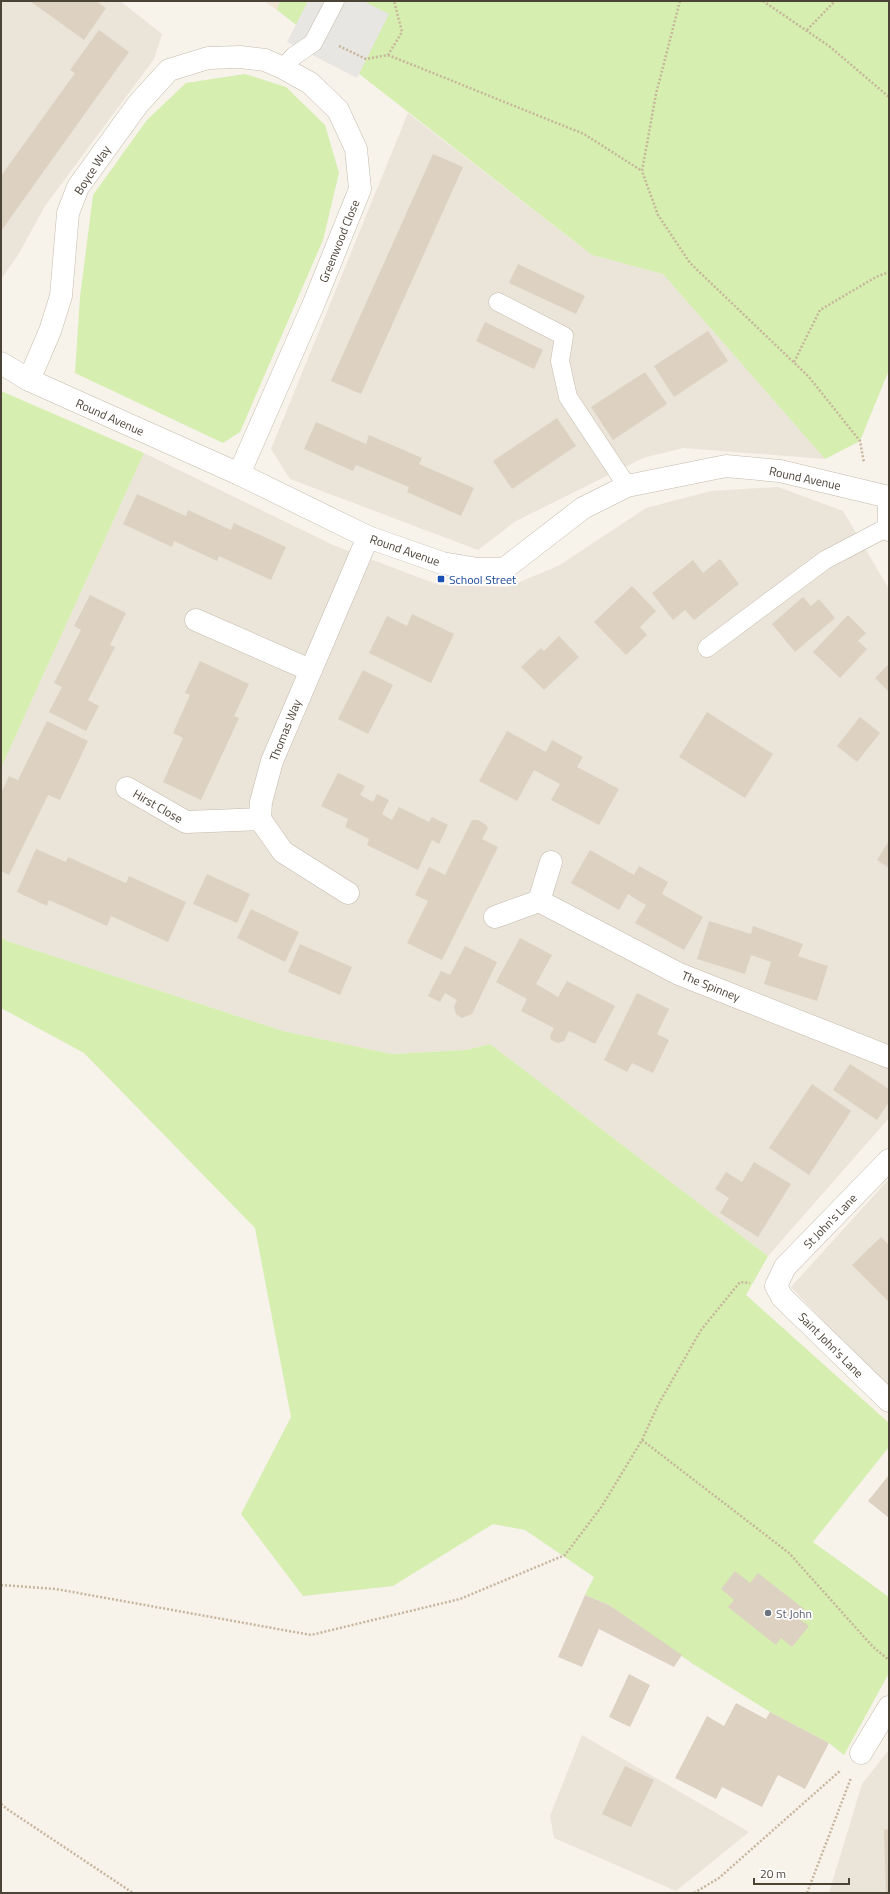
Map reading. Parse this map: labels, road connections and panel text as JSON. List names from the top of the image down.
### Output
{
  "streets": {
    "street": [
      "Boyce Way",
      "Greenwood Close",
      "Round Avenue",
      "Thomas Way",
      "Hirst Close",
      "The Spinney",
      "St John's Lane",
      "Saint John's Lane"
    ]
  },
  "crossings": [
    ["Boyce Way", "Greenwood Close"],
    ["Boyce Way", "Round Avenue"],
    ["Greenwood Close", "Round Avenue"],
    ["Round Avenue", "Thomas Way"],
    ["Thomas Way", "Hirst Close"],
    ["St John's Lane", "Saint John's Lane"]
  ],
  "places": {
    "transit": ["School Street"],
    "other": ["St John"]
  },
  "scale_bar": "20 m"
}
